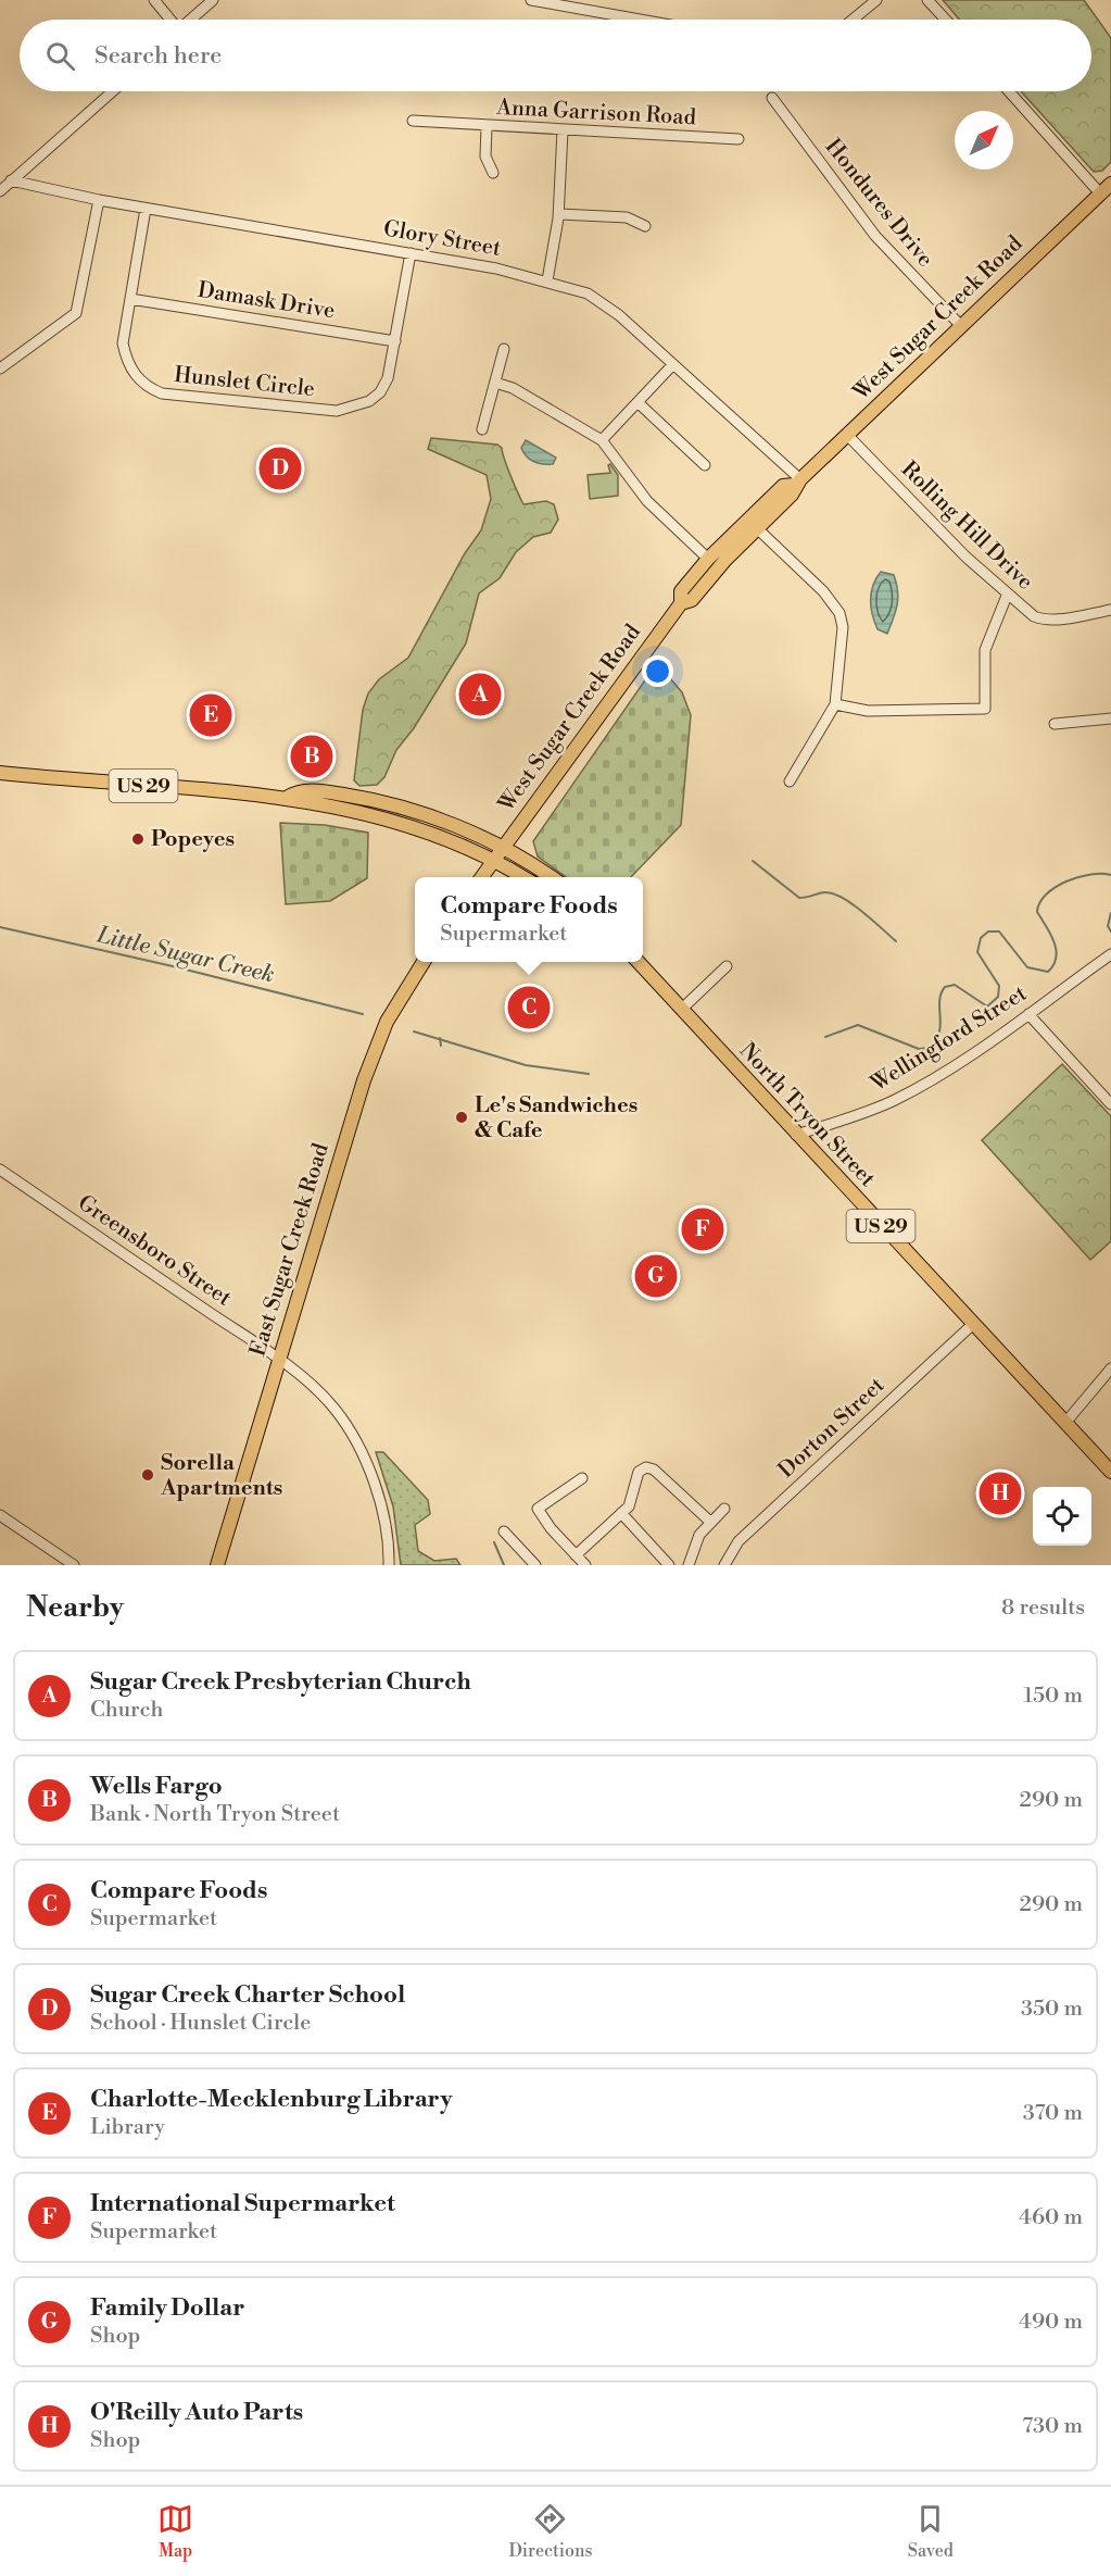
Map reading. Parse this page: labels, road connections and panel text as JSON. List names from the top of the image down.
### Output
{
  "streets": {
    "main road": [
      "West Sugar Creek Road",
      "US 29",
      "North Tryon Street",
      "East Sugar Creek Road"
    ],
    "street": [
      "Anna Garrison Road",
      "Hondures Drive",
      "Glory Street",
      "Damask Drive",
      "Hunslet Circle",
      "Rolling Hill Drive",
      "Wellingford Street",
      "Greensboro Street",
      "Dorton Street"
    ]
  },
  "crossings": [
    ["Hondures Drive", "West Sugar Creek Road"],
    ["Glory Street", "West Sugar Creek Road"],
    ["Glory Street", "Hunslet Circle"],
    ["Damask Drive", "Hunslet Circle"],
    ["West Sugar Creek Road", "Rolling Hill Drive"],
    ["West Sugar Creek Road", "US 29"],
    ["Wellingford Street", "North Tryon Street"],
    ["North Tryon Street", "Dorton Street"],
    ["East Sugar Creek Road", "Greensboro Street"]
  ],
  "water": ["Little Sugar Creek"],
  "places": ["Popeyes", "Le's Sandwiches & Cafe", "Sorella Apartments"],
  "north": "top right",
  "page": {
    "search": "Search here",
    "pins": [
      "D",
      "A",
      "E",
      "B",
      "C",
      "F",
      "G",
      "H"
    ],
    "popup": ["Compare Foods", "Supermarket"],
    "heading": ["Nearby", "8 results"],
    "list": [
      {
        "mark": "A",
        "name": "Sugar Creek Presbyterian Church",
        "note": "Church",
        "value": "150 m"
      },
      {
        "mark": "B",
        "name": "Wells Fargo",
        "note": "Bank · North Tryon Street",
        "value": "290 m"
      },
      {
        "mark": "C",
        "name": "Compare Foods",
        "note": "Supermarket",
        "value": "290 m"
      },
      {
        "mark": "D",
        "name": "Sugar Creek Charter School",
        "note": "School · Hunslet Circle",
        "value": "350 m"
      },
      {
        "mark": "E",
        "name": "Charlotte-Mecklenburg Library",
        "note": "Library",
        "value": "370 m"
      },
      {
        "mark": "F",
        "name": "International Supermarket",
        "note": "Supermarket",
        "value": "460 m"
      },
      {
        "mark": "G",
        "name": "Family Dollar",
        "note": "Shop",
        "value": "490 m"
      },
      {
        "mark": "H",
        "name": "O'Reilly Auto Parts",
        "note": "Shop",
        "value": "730 m"
      }
    ],
    "nav": ["Map", "Directions", "Saved"]
  }
}
